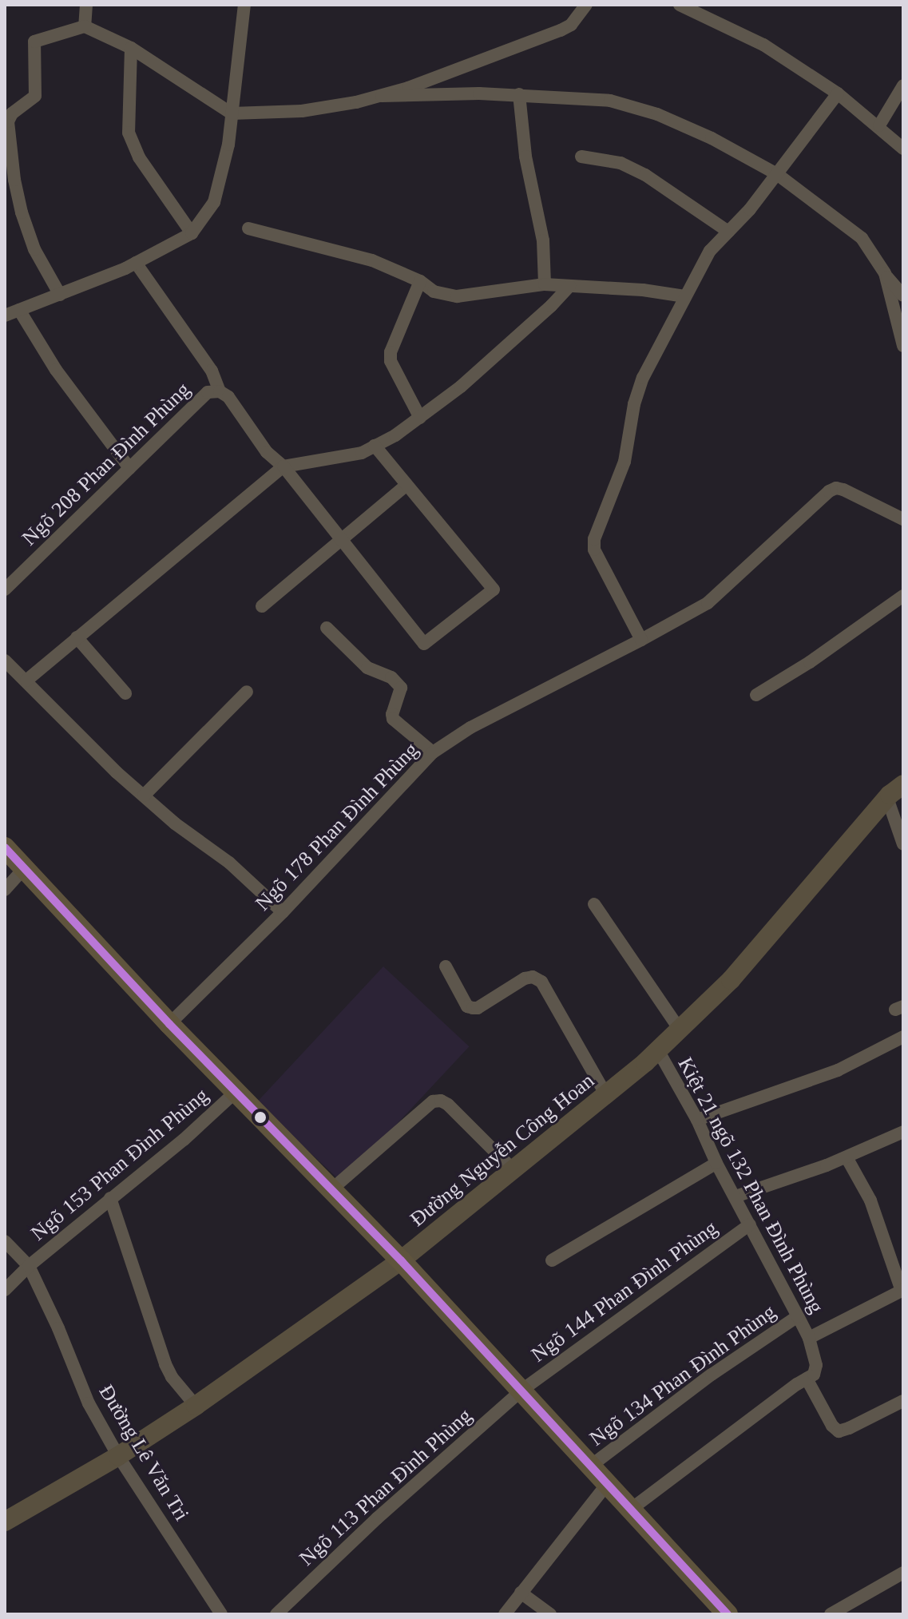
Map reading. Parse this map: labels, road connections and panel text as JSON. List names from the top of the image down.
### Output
{
  "streets": {
    "main road": ["Đường Nguyễn Công Hoan"],
    "street": [
      "Ngõ 208 Phan Đình Phùng",
      "Ngõ 178 Phan Đình Phùng",
      "Ngõ 153 Phan Đình Phùng",
      "Kiệt 21 ngõ 132 Phan Đình Phùng",
      "Ngõ 144 Phan Đình Phùng",
      "Ngõ 134 Phan Đình Phùng",
      "Đường Lê Văn Tri",
      "Ngõ 113 Phan Đình Phùng"
    ]
  },
  "crossings": [
    ["Đường Nguyễn Công Hoan", "Kiệt 21 ngõ 132 Phan Đình Phùng"],
    ["Đường Nguyễn Công Hoan", "Đường Lê Văn Tri"],
    ["Ngõ 153 Phan Đình Phùng", "Đường Lê Văn Tri"],
    ["Kiệt 21 ngõ 132 Phan Đình Phùng", "Ngõ 144 Phan Đình Phùng"],
    ["Kiệt 21 ngõ 132 Phan Đình Phùng", "Ngõ 134 Phan Đình Phùng"],
    ["Ngõ 144 Phan Đình Phùng", "Ngõ 113 Phan Đình Phùng"]
  ]
}
